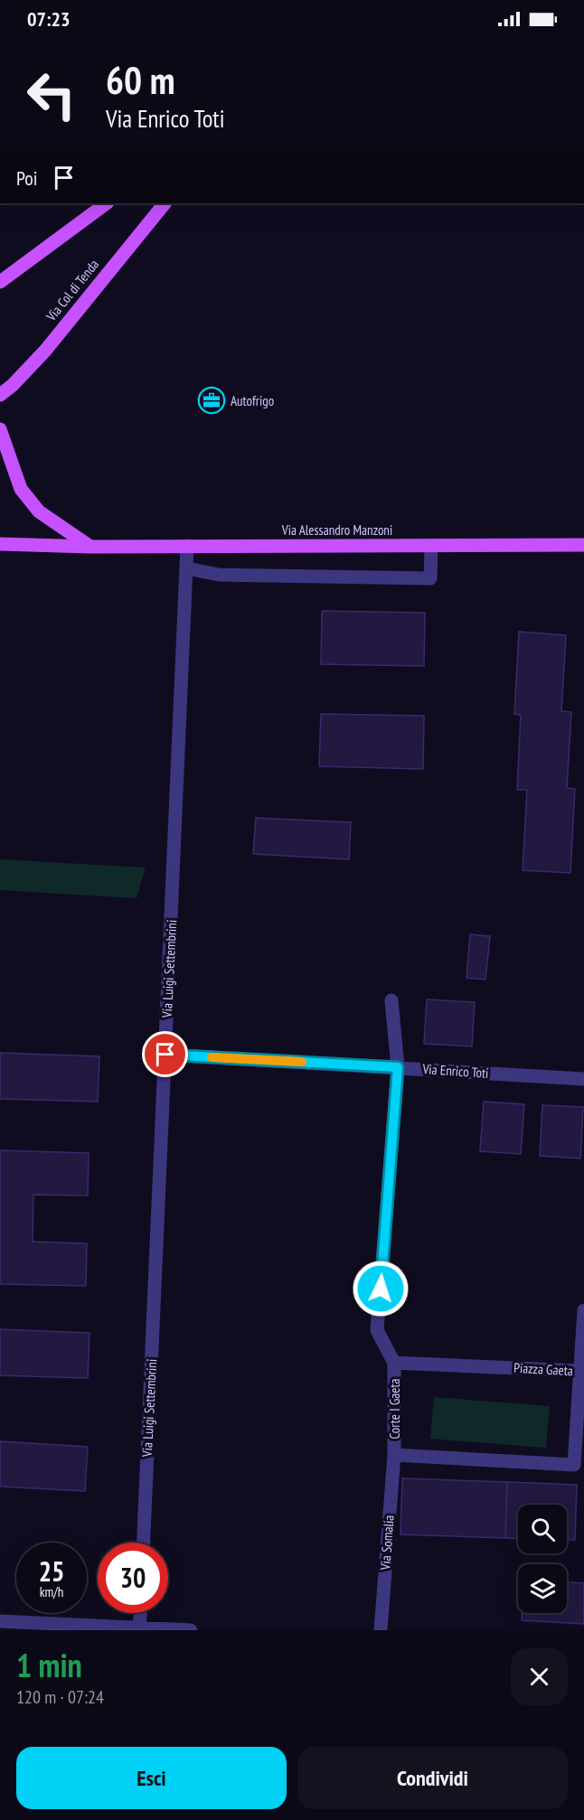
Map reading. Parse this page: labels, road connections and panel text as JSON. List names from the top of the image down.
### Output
{
  "streets": {
    "main road": ["Via Col di Tenda", "Via Alessandro Manzoni"],
    "street": [
      "Via Luigi Settembrini",
      "Via Enrico Toti",
      "Piazza Gaeta",
      "Corte I Gaeta",
      "Via Somalia"
    ]
  },
  "crossings": [
    ["Via Alessandro Manzoni", "Via Luigi Settembrini"],
    ["Via Luigi Settembrini", "Via Enrico Toti"],
    ["Piazza Gaeta", "Corte I Gaeta"],
    ["Piazza Gaeta", "Via Somalia"],
    ["Corte I Gaeta", "Via Somalia"]
  ],
  "places": {
    "office": ["Autofrigo"]
  },
  "page": {
    "status": "07:23",
    "turn": ["60 m", "Via Enrico Toti"],
    "then": "Poi",
    "speed": "25 km/h",
    "limit": "30",
    "heading": ["1 min", "120 m · 07:24"],
    "buttons": ["Esci", "Condividi"]
  }
}
